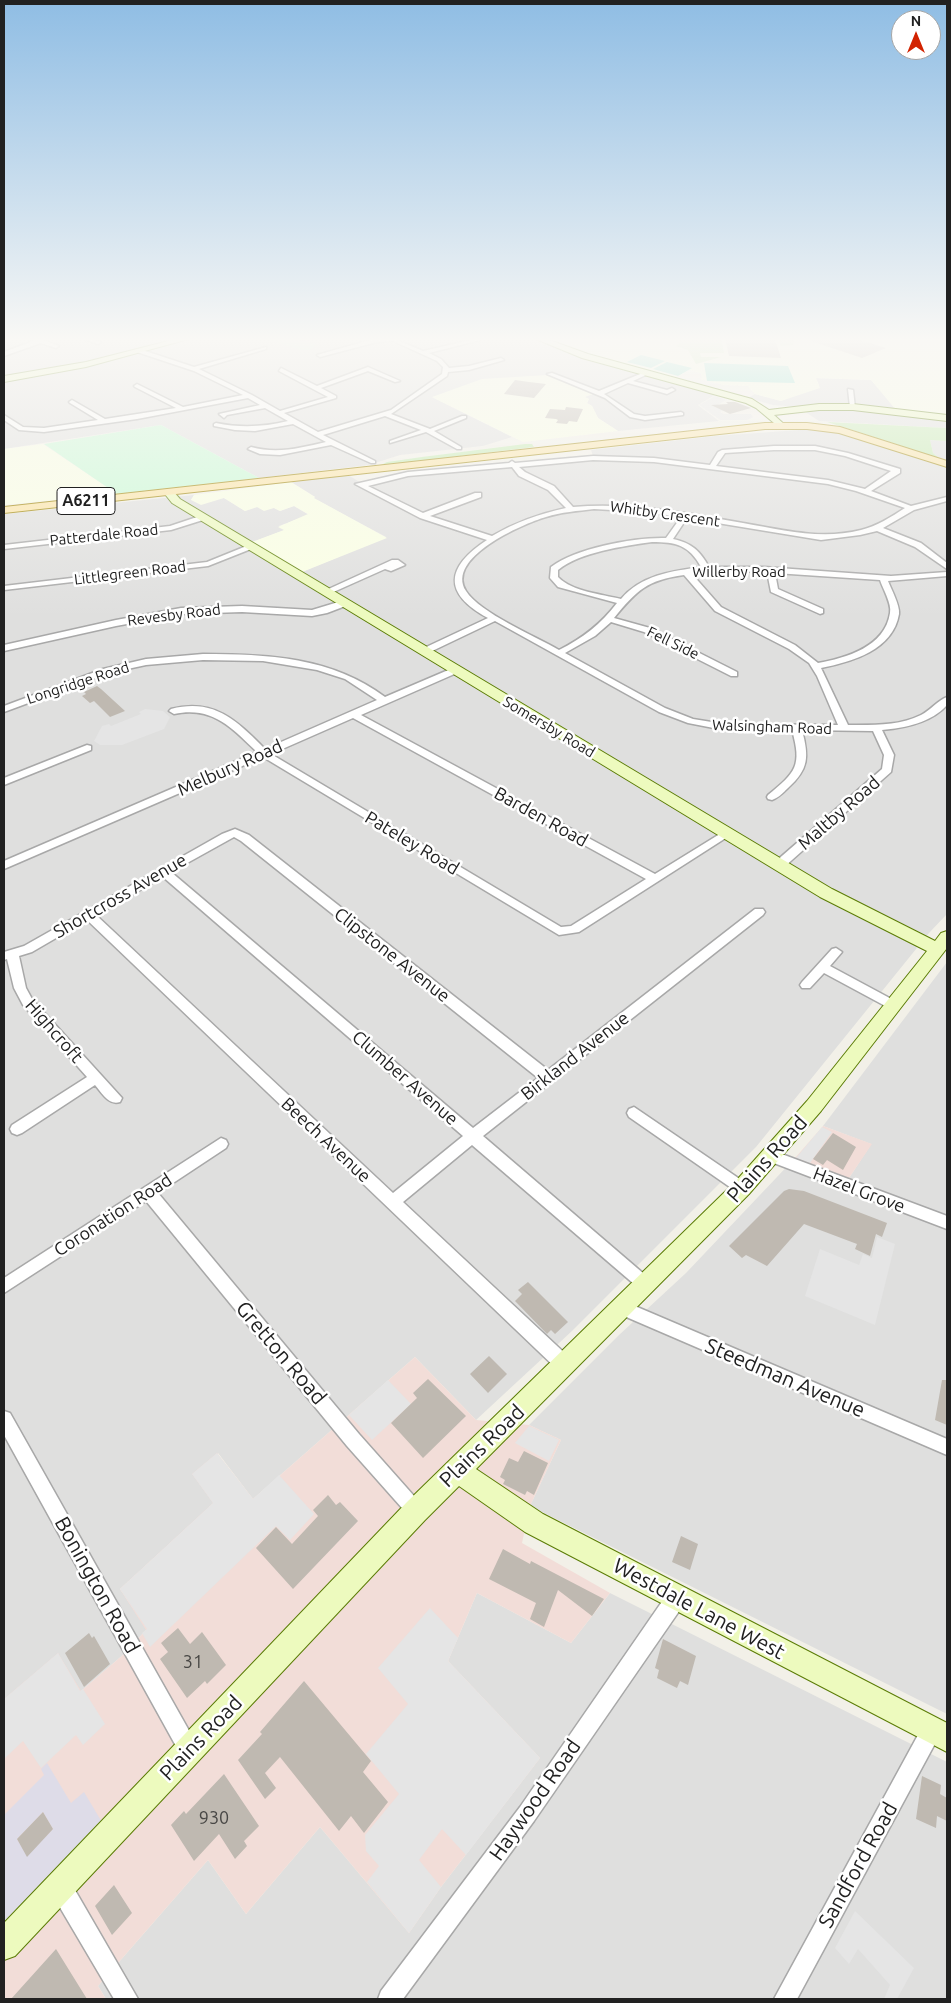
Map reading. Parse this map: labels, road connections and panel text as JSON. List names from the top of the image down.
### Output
{
  "streets": {
    "main road": ["A6211"],
    "street": [
      "Whitby Crescent",
      "Patterdale Road",
      "Willerby Road",
      "Littlegreen Road",
      "Revesby Road",
      "Fell Side",
      "Longridge Road",
      "Somersby Road",
      "Walsingham Road",
      "Melbury Road",
      "Maltby Road",
      "Barden Road",
      "Pateley Road",
      "Shortcross Avenue",
      "Clipstone Avenue",
      "Highcroft",
      "Birkland Avenue",
      "Clumber Avenue",
      "Beech Avenue",
      "Plains Road",
      "Hazel Grove",
      "Coronation Road",
      "Gretton Road",
      "Steedman Avenue",
      "Bonington Road",
      "Westdale Lane West",
      "Haywood Road",
      "Sandford Road"
    ]
  },
  "crossings": [
    ["A6211", "Somersby Road"],
    ["Whitby Crescent", "Walsingham Road"],
    ["Patterdale Road", "Somersby Road"],
    ["Willerby Road", "Fell Side"],
    ["Willerby Road", "Walsingham Road"],
    ["Littlegreen Road", "Somersby Road"],
    ["Revesby Road", "Somersby Road"],
    ["Longridge Road", "Melbury Road"],
    ["Somersby Road", "Melbury Road"],
    ["Somersby Road", "Maltby Road"],
    ["Somersby Road", "Plains Road"],
    ["Walsingham Road", "Maltby Road"],
    ["Melbury Road", "Barden Road"],
    ["Melbury Road", "Pateley Road"],
    ["Barden Road", "Pateley Road"],
    ["Shortcross Avenue", "Clipstone Avenue"],
    ["Shortcross Avenue", "Highcroft"],
    ["Shortcross Avenue", "Clumber Avenue"],
    ["Shortcross Avenue", "Beech Avenue"],
    ["Clipstone Avenue", "Birkland Avenue"],
    ["Birkland Avenue", "Clumber Avenue"],
    ["Birkland Avenue", "Beech Avenue"],
    ["Clumber Avenue", "Plains Road"],
    ["Beech Avenue", "Plains Road"],
    ["Plains Road", "Hazel Grove"],
    ["Plains Road", "Gretton Road"],
    ["Plains Road", "Steedman Avenue"],
    ["Plains Road", "Bonington Road"],
    ["Plains Road", "Westdale Lane West"],
    ["Coronation Road", "Gretton Road"],
    ["Westdale Lane West", "Haywood Road"],
    ["Westdale Lane West", "Sandford Road"]
  ],
  "house_numbers": ["31", "930"],
  "north": "top"
}
